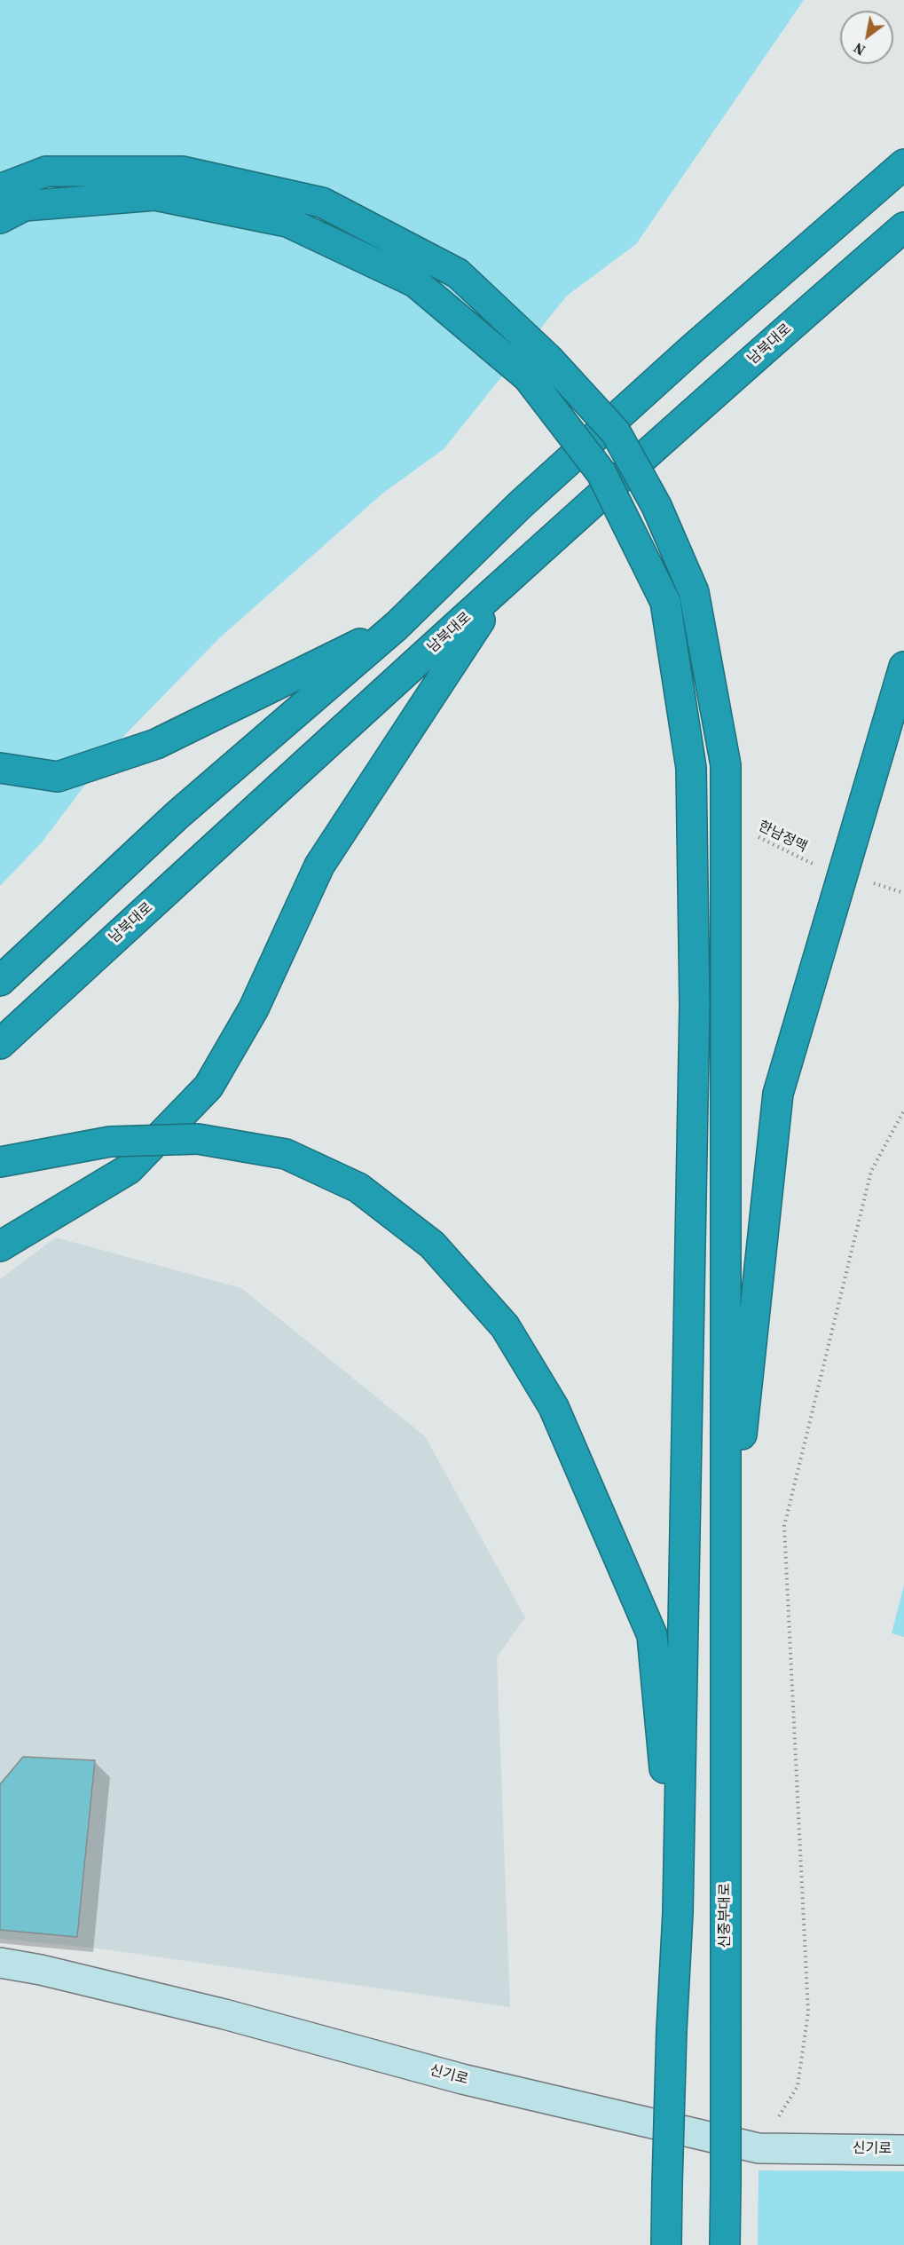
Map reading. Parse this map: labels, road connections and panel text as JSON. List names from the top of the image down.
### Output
{
  "streets": {
    "highway": ["남북대로", "신중부대로"],
    "street": ["신기로"],
    "path": ["한남정맥"]
  },
  "north": "bottom left"
}
